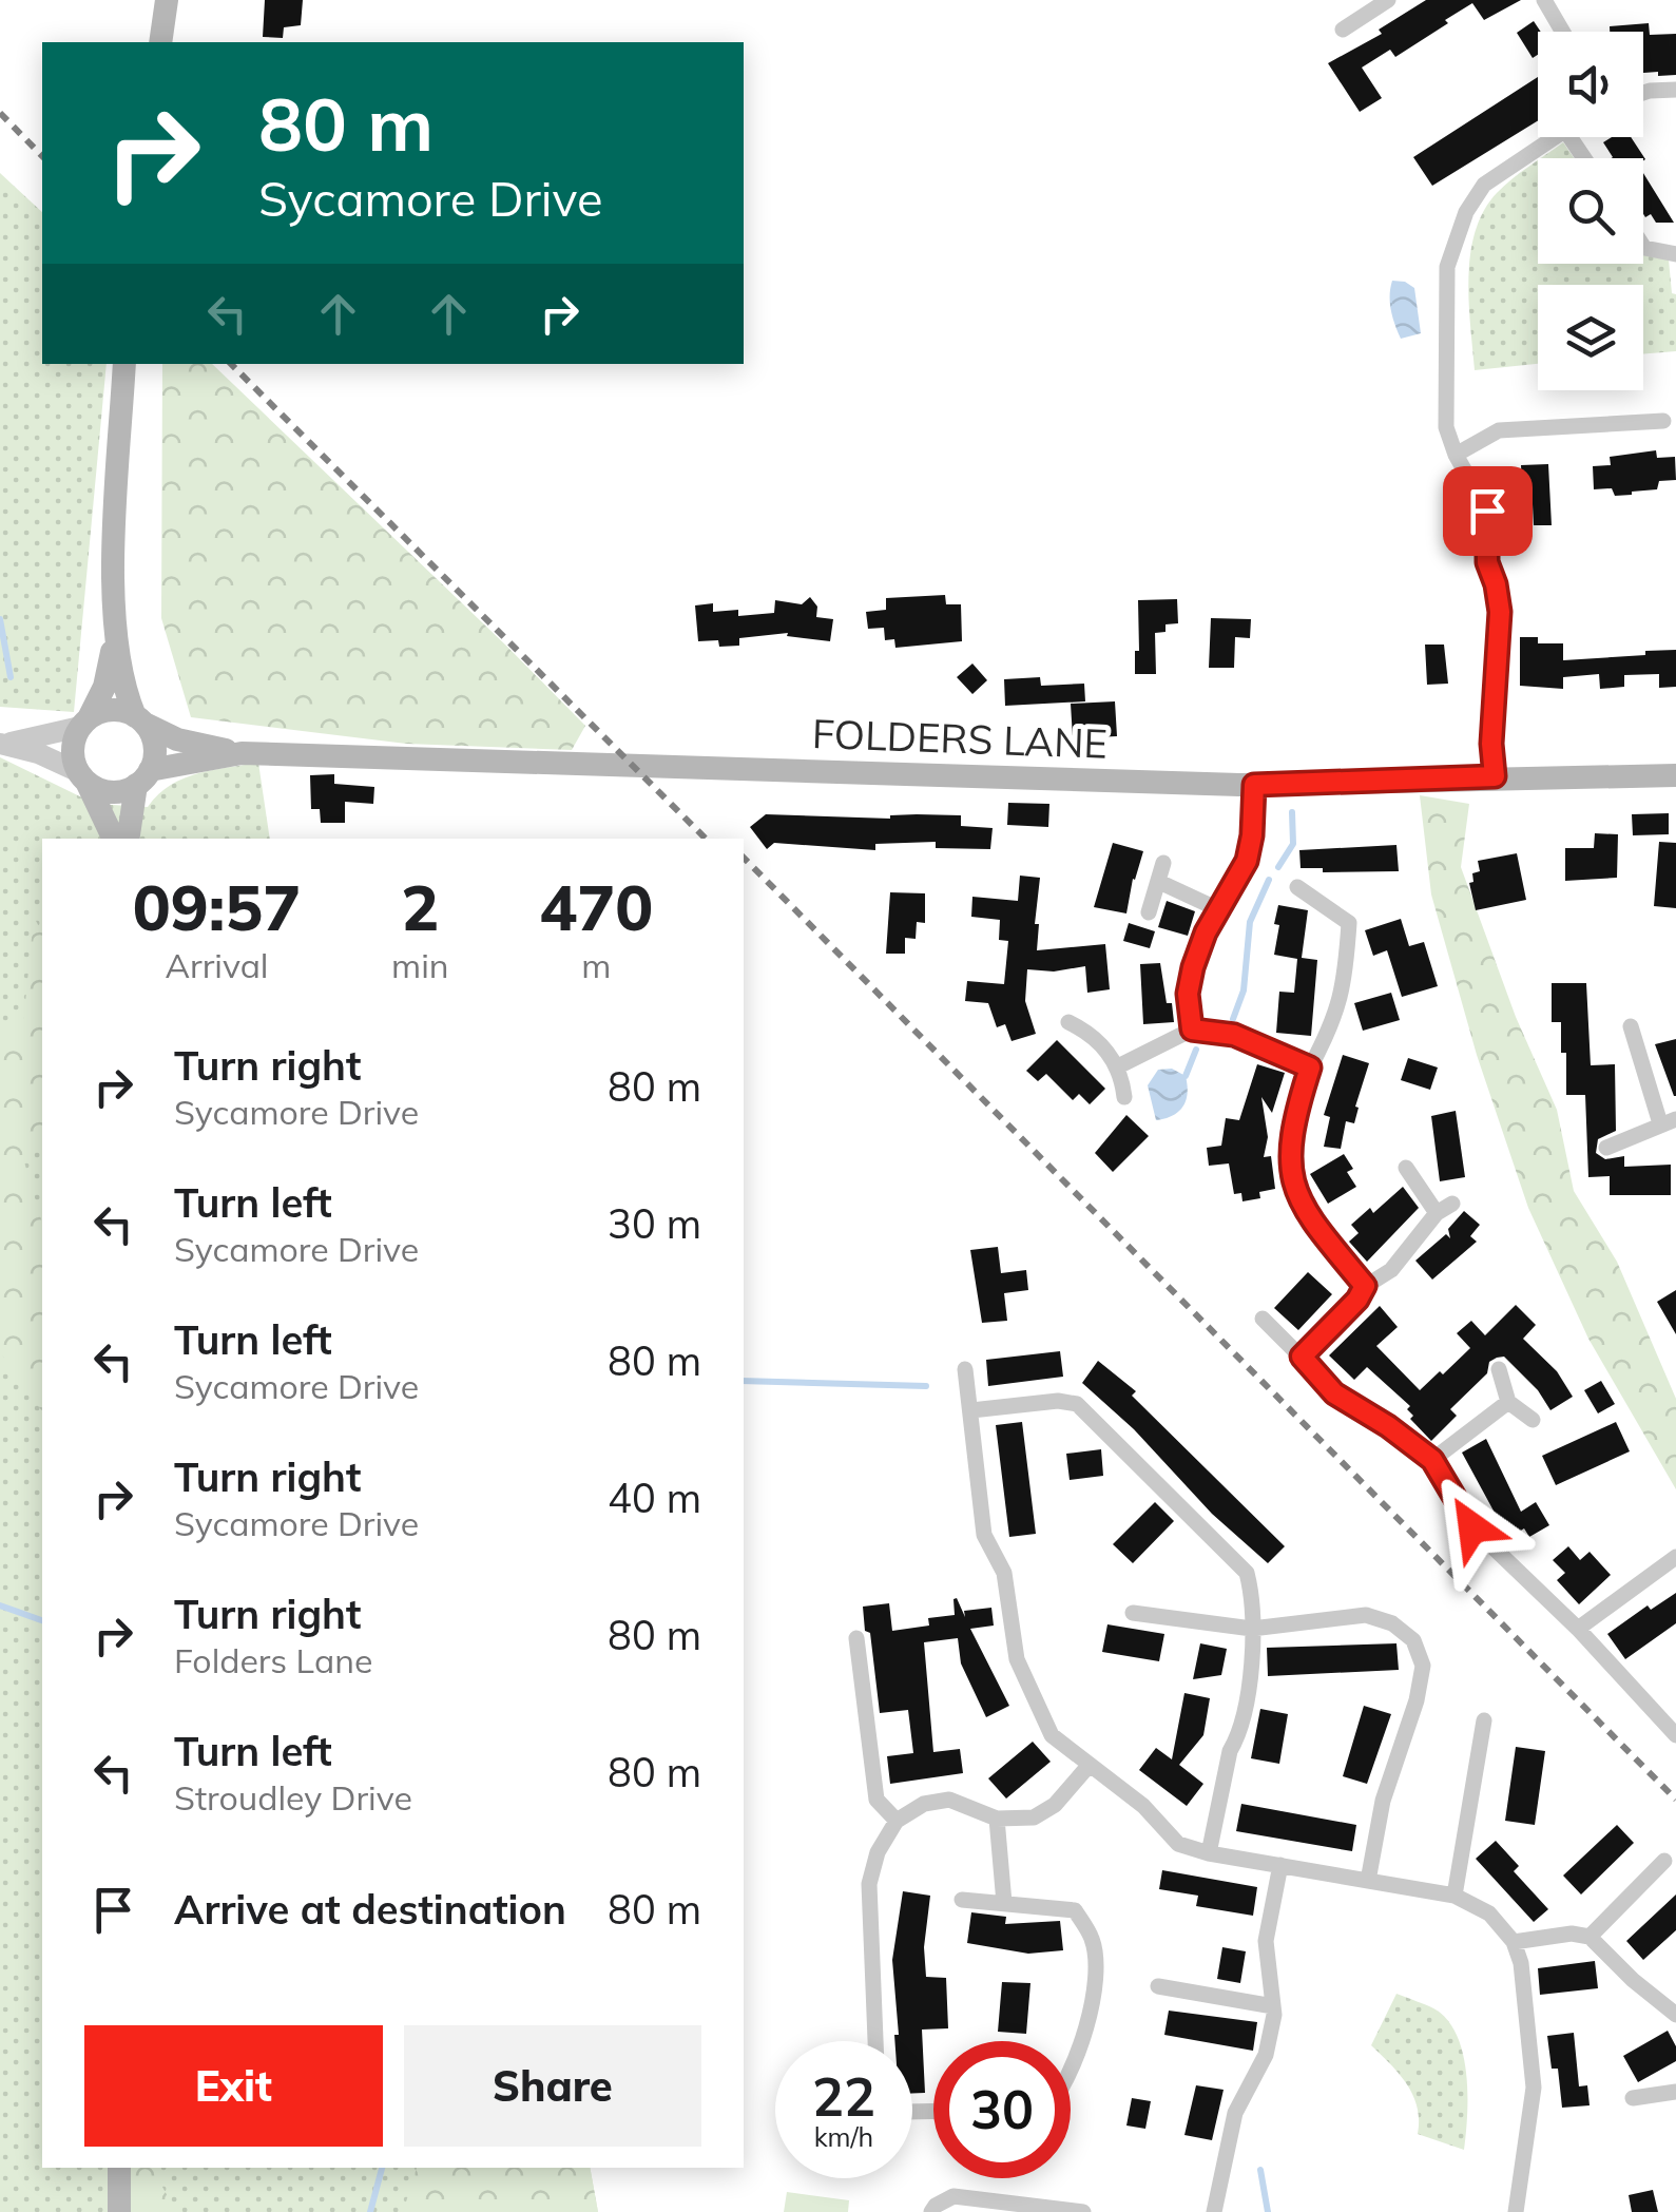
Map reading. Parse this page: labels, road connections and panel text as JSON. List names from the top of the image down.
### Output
{
  "streets": {
    "main road": ["FOLDERS LANE"]
  },
  "page": {
    "turn": ["80 m", "Sycamore Drive"],
    "eta": [
      "09:57",
      "Arrival",
      "2",
      "min",
      "470",
      "m"
    ],
    "list": [
      {
        "name": "Turn right",
        "note": "Sycamore Drive",
        "value": "80 m"
      },
      {
        "name": "Turn left",
        "note": "Sycamore Drive",
        "value": "30 m"
      },
      {
        "name": "Turn left",
        "note": "Sycamore Drive",
        "value": "80 m"
      },
      {
        "name": "Turn right",
        "note": "Sycamore Drive",
        "value": "40 m"
      },
      {
        "name": "Turn right",
        "note": "Folders Lane",
        "value": "80 m"
      },
      {
        "name": "Turn left",
        "note": "Stroudley Drive",
        "value": "80 m"
      },
      {
        "name": "Arrive at destination",
        "value": "80 m"
      }
    ],
    "buttons": ["Exit", "Share"],
    "speed": "22 km/h",
    "limit": "30"
  }
}
